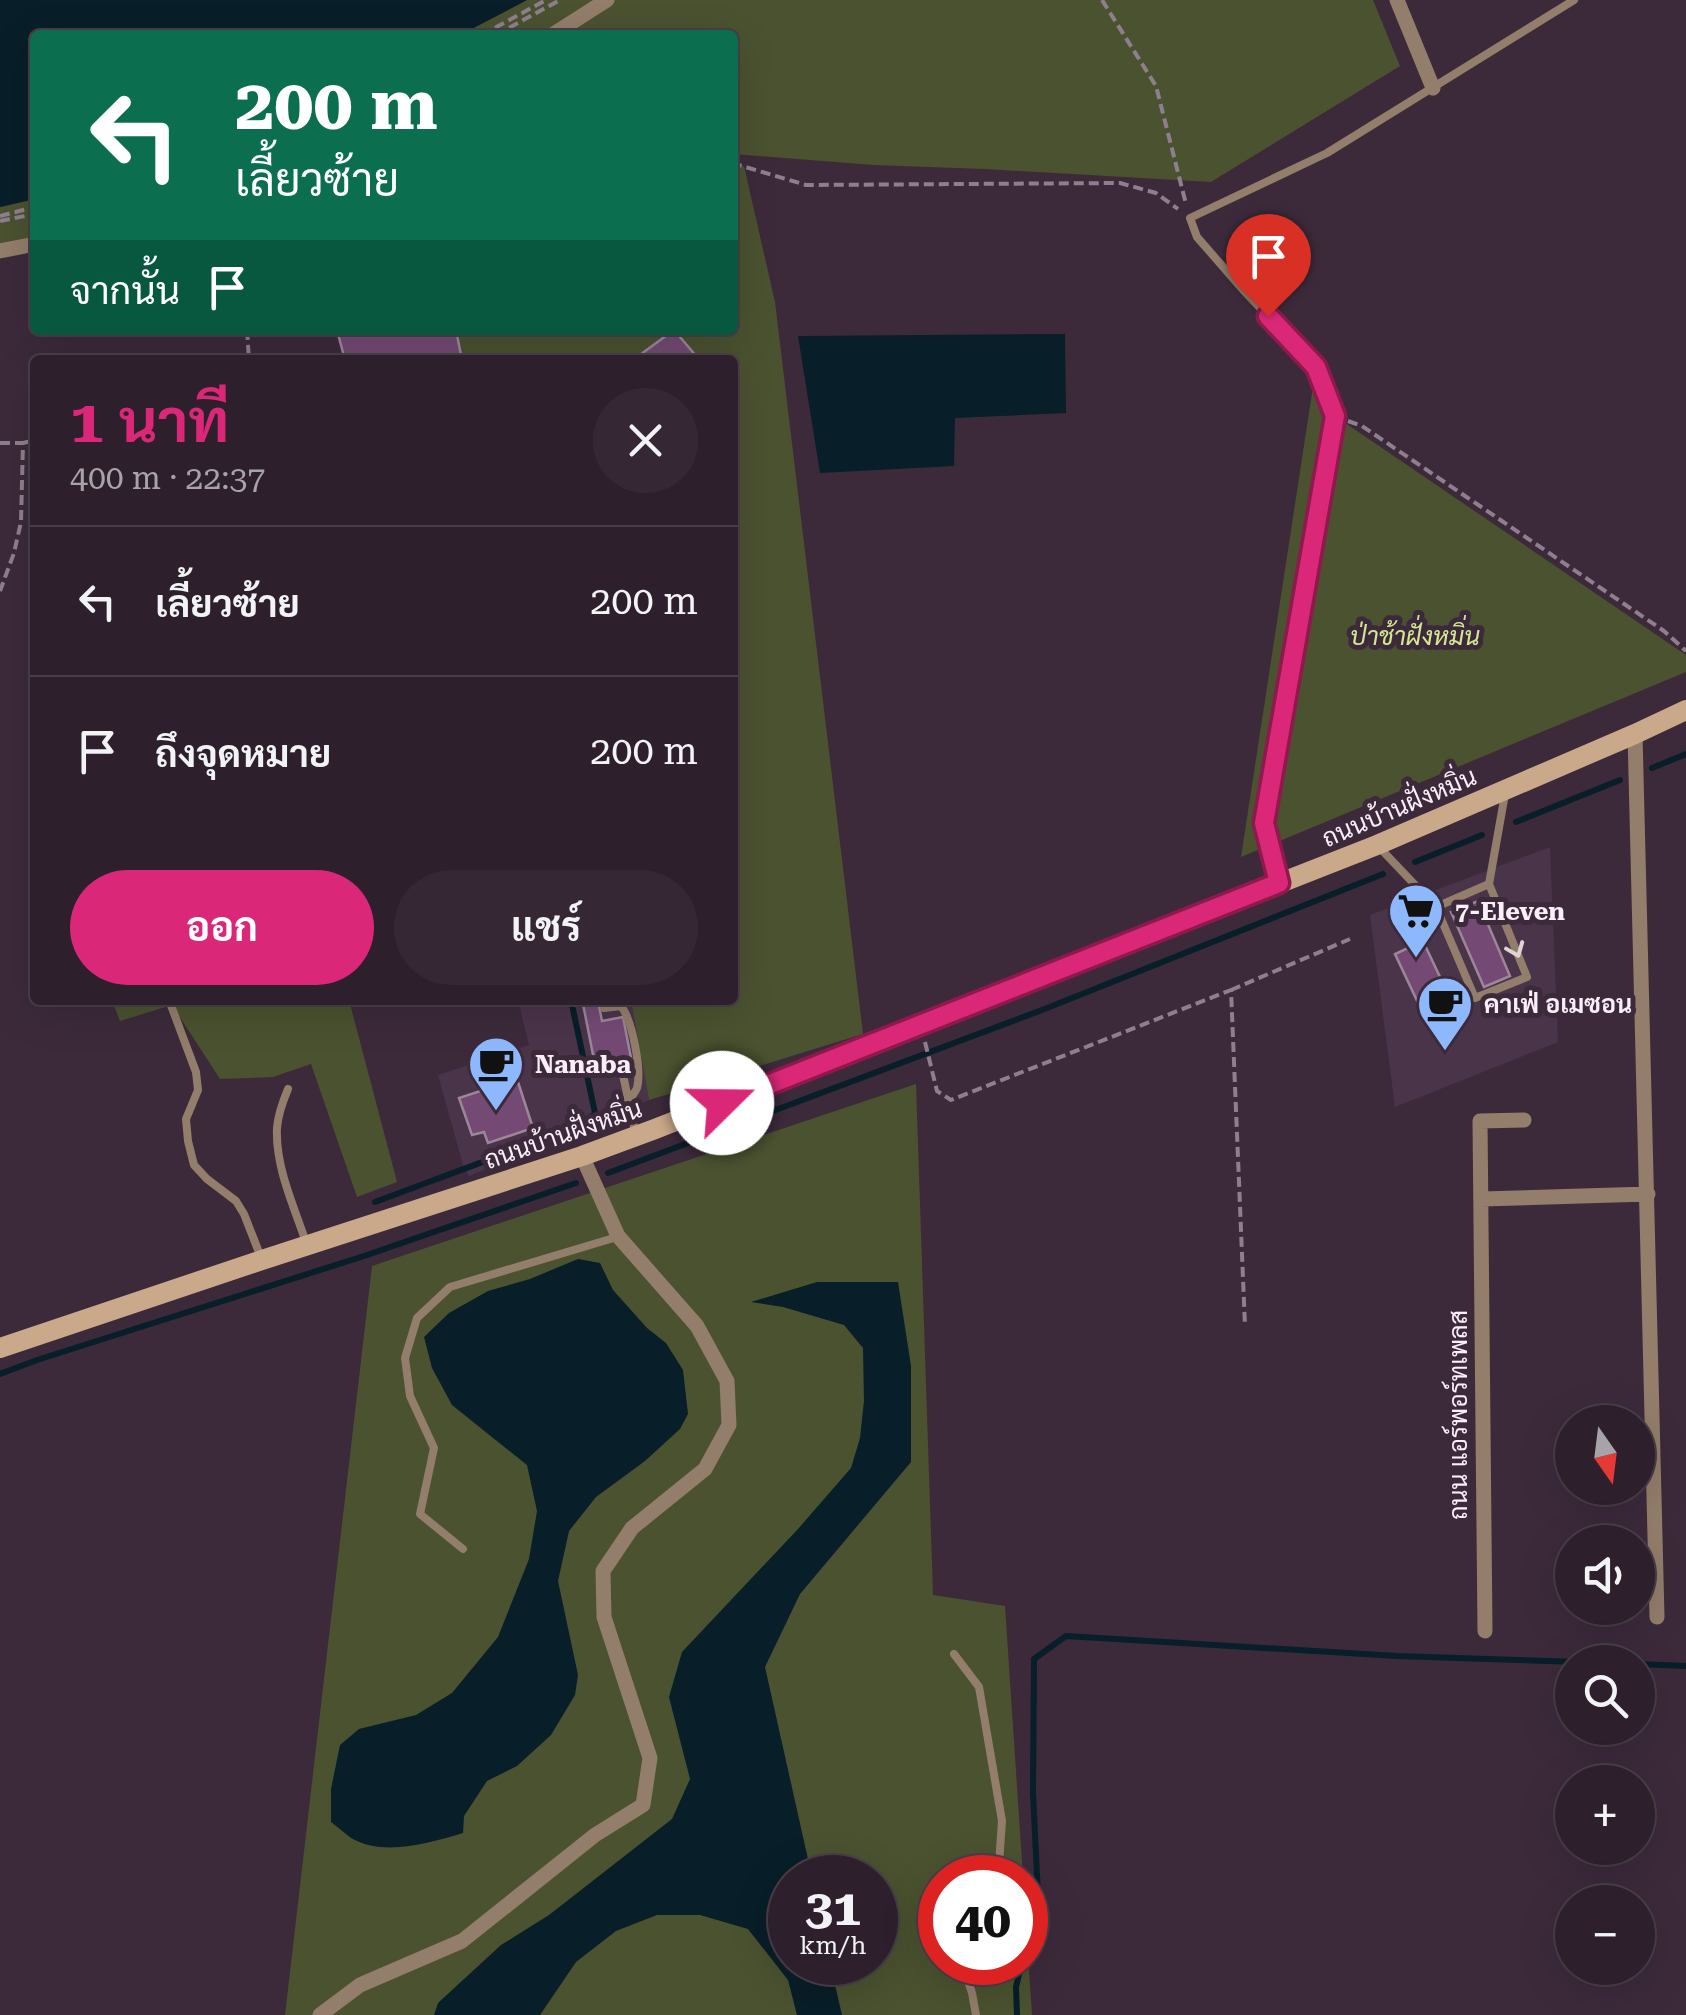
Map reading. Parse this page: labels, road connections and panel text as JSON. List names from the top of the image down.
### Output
{
  "streets": {
    "street": ["ถนนบ้านฝั่งหมิ่น", "ถนน แอร์พอร์ทเพลส"]
  },
  "parks": ["ป่าช้าฝั่งหมิ่น"],
  "places": {
    "supermarket": ["7-Eleven"],
    "cafe": ["คาเฟ่ อเมซอน", "Nanaba"]
  },
  "north": "bottom",
  "page": {
    "turn": ["200 m", "เลี้ยวซ้าย"],
    "then": "จากนั้น",
    "heading": ["1 นาที", "400 m · 22:37"],
    "list": [
      {
        "name": "เลี้ยวซ้าย",
        "value": "200 m"
      },
      {
        "name": "ถึงจุดหมาย",
        "value": "200 m"
      }
    ],
    "buttons": ["ออก", "แชร์"],
    "map_buttons": ["+", "−"],
    "speed": "31 km/h",
    "limit": "40"
  }
}
